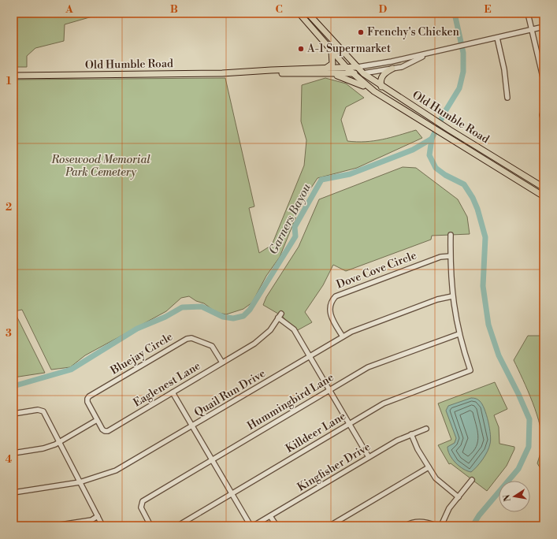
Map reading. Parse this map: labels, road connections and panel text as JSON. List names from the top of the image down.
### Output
{
  "streets": {
    "main road": ["Old Humble Road"],
    "street": [
      "Dove Cove Circle",
      "Bluejay Circle",
      "Eaglenest Lane",
      "Quail Run Drive",
      "Hummingbird Lane",
      "Killdeer Lane",
      "Kingfisher Drive"
    ]
  },
  "crossings": [
    ["Dove Cove Circle", "Quail Run Drive"],
    ["Bluejay Circle", "Eaglenest Lane"],
    ["Hummingbird Lane", "Killdeer Lane"]
  ],
  "water": ["Garners Bayou"],
  "parks": ["Rosewood Memorial Park Cemetery"],
  "places": ["Frenchy's Chicken", "A-1 Supermarket"],
  "north": "left",
  "grid": {
    "columns": [
      "A",
      "B",
      "C",
      "D",
      "E"
    ],
    "rows": [
      "1",
      "2",
      "3",
      "4"
    ]
  }
}
